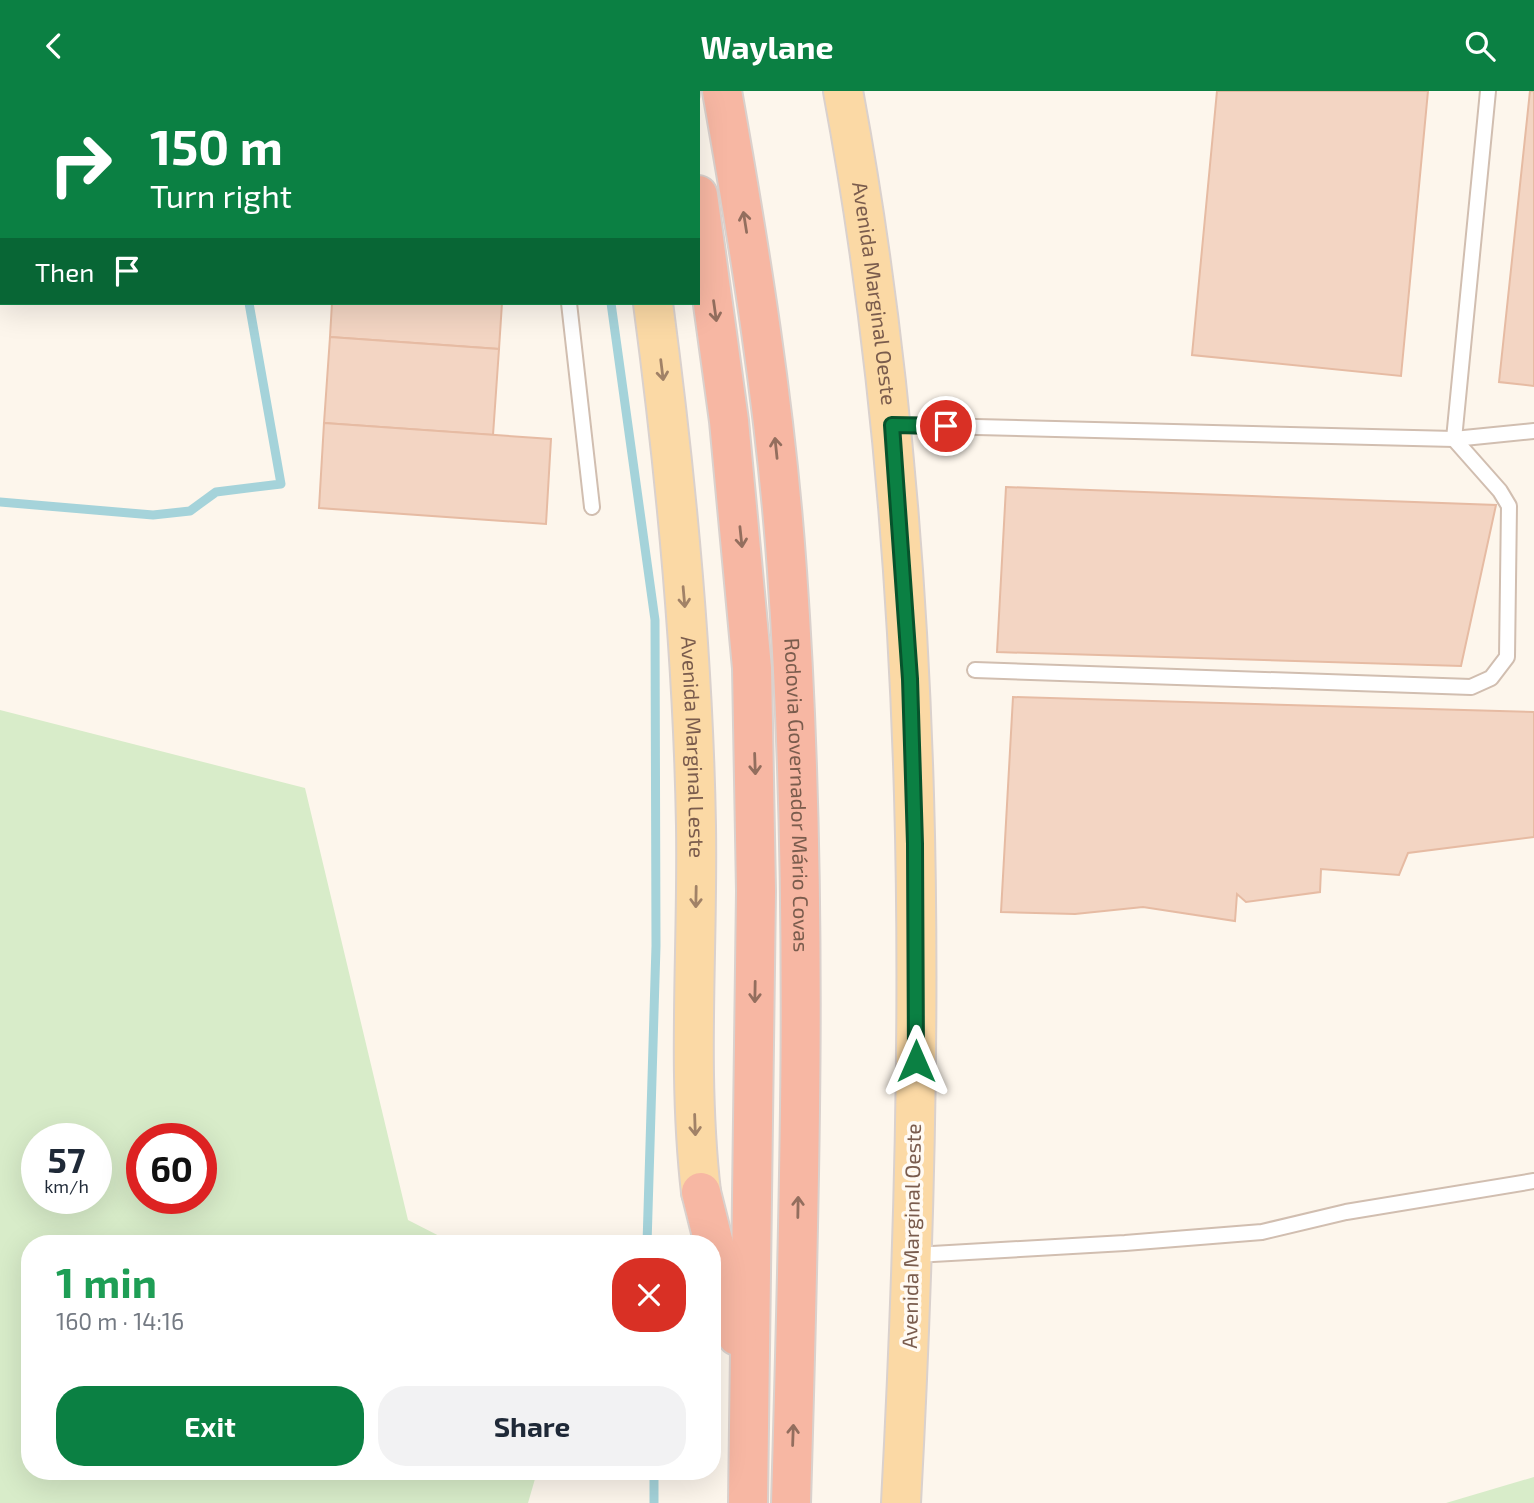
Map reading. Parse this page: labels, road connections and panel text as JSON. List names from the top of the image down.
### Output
{
  "streets": {
    "highway": ["Rodovia Governador Mário Covas"],
    "main road": ["Avenida Marginal Oeste", "Avenida Marginal Leste"]
  },
  "one_way": ["Avenida Marginal Leste"],
  "page": {
    "header": "Waylane",
    "turn": ["150 m", "Turn right"],
    "then": "Then",
    "speed": "57 km/h",
    "limit": "60",
    "heading": ["1 min", "160 m · 14:16"],
    "buttons": ["Exit", "Share"]
  }
}
